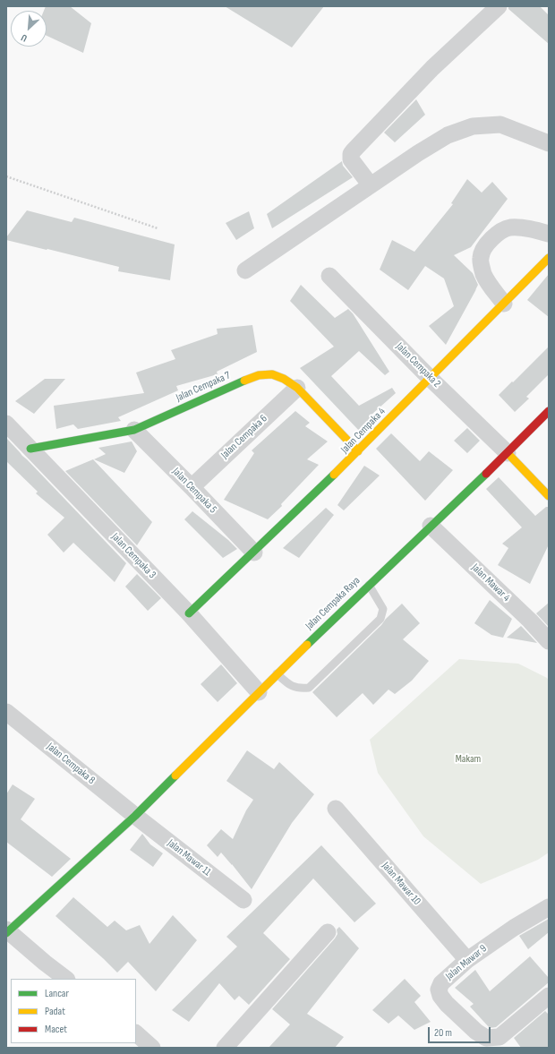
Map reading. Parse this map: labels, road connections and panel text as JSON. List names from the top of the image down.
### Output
{
  "streets": {
    "street": [
      "Jalan Cempaka 2",
      "Jalan Cempaka 7",
      "Jalan Cempaka 4",
      "Jalan Cempaka 6",
      "Jalan Cempaka 5",
      "Jalan Cempaka 3",
      "Jalan Mawar 4",
      "Jalan Cempaka Raya",
      "Jalan Cempaka 8",
      "Jalan Mawar 11",
      "Jalan Mawar 10",
      "Jalan Mawar 9"
    ]
  },
  "crossings": [
    ["Jalan Cempaka 2", "Jalan Cempaka 4"],
    ["Jalan Cempaka 2", "Jalan Cempaka Raya"],
    ["Jalan Cempaka 7", "Jalan Cempaka 4"],
    ["Jalan Cempaka 7", "Jalan Cempaka 6"],
    ["Jalan Cempaka 7", "Jalan Cempaka 5"],
    ["Jalan Cempaka 7", "Jalan Cempaka 3"],
    ["Jalan Cempaka 4", "Jalan Cempaka 5"],
    ["Jalan Cempaka 4", "Jalan Cempaka 3"],
    ["Jalan Cempaka 6", "Jalan Cempaka 5"],
    ["Jalan Cempaka 3", "Jalan Cempaka Raya"],
    ["Jalan Mawar 4", "Jalan Cempaka Raya"],
    ["Jalan Cempaka Raya", "Jalan Cempaka 8"],
    ["Jalan Cempaka Raya", "Jalan Mawar 11"],
    ["Jalan Cempaka 8", "Jalan Mawar 11"],
    ["Jalan Mawar 10", "Jalan Mawar 9"]
  ],
  "parks": ["Makam"],
  "legend": ["Lancar", "Padat", "Macet"],
  "scale_bar": "20 m",
  "north": "bottom left"
}
